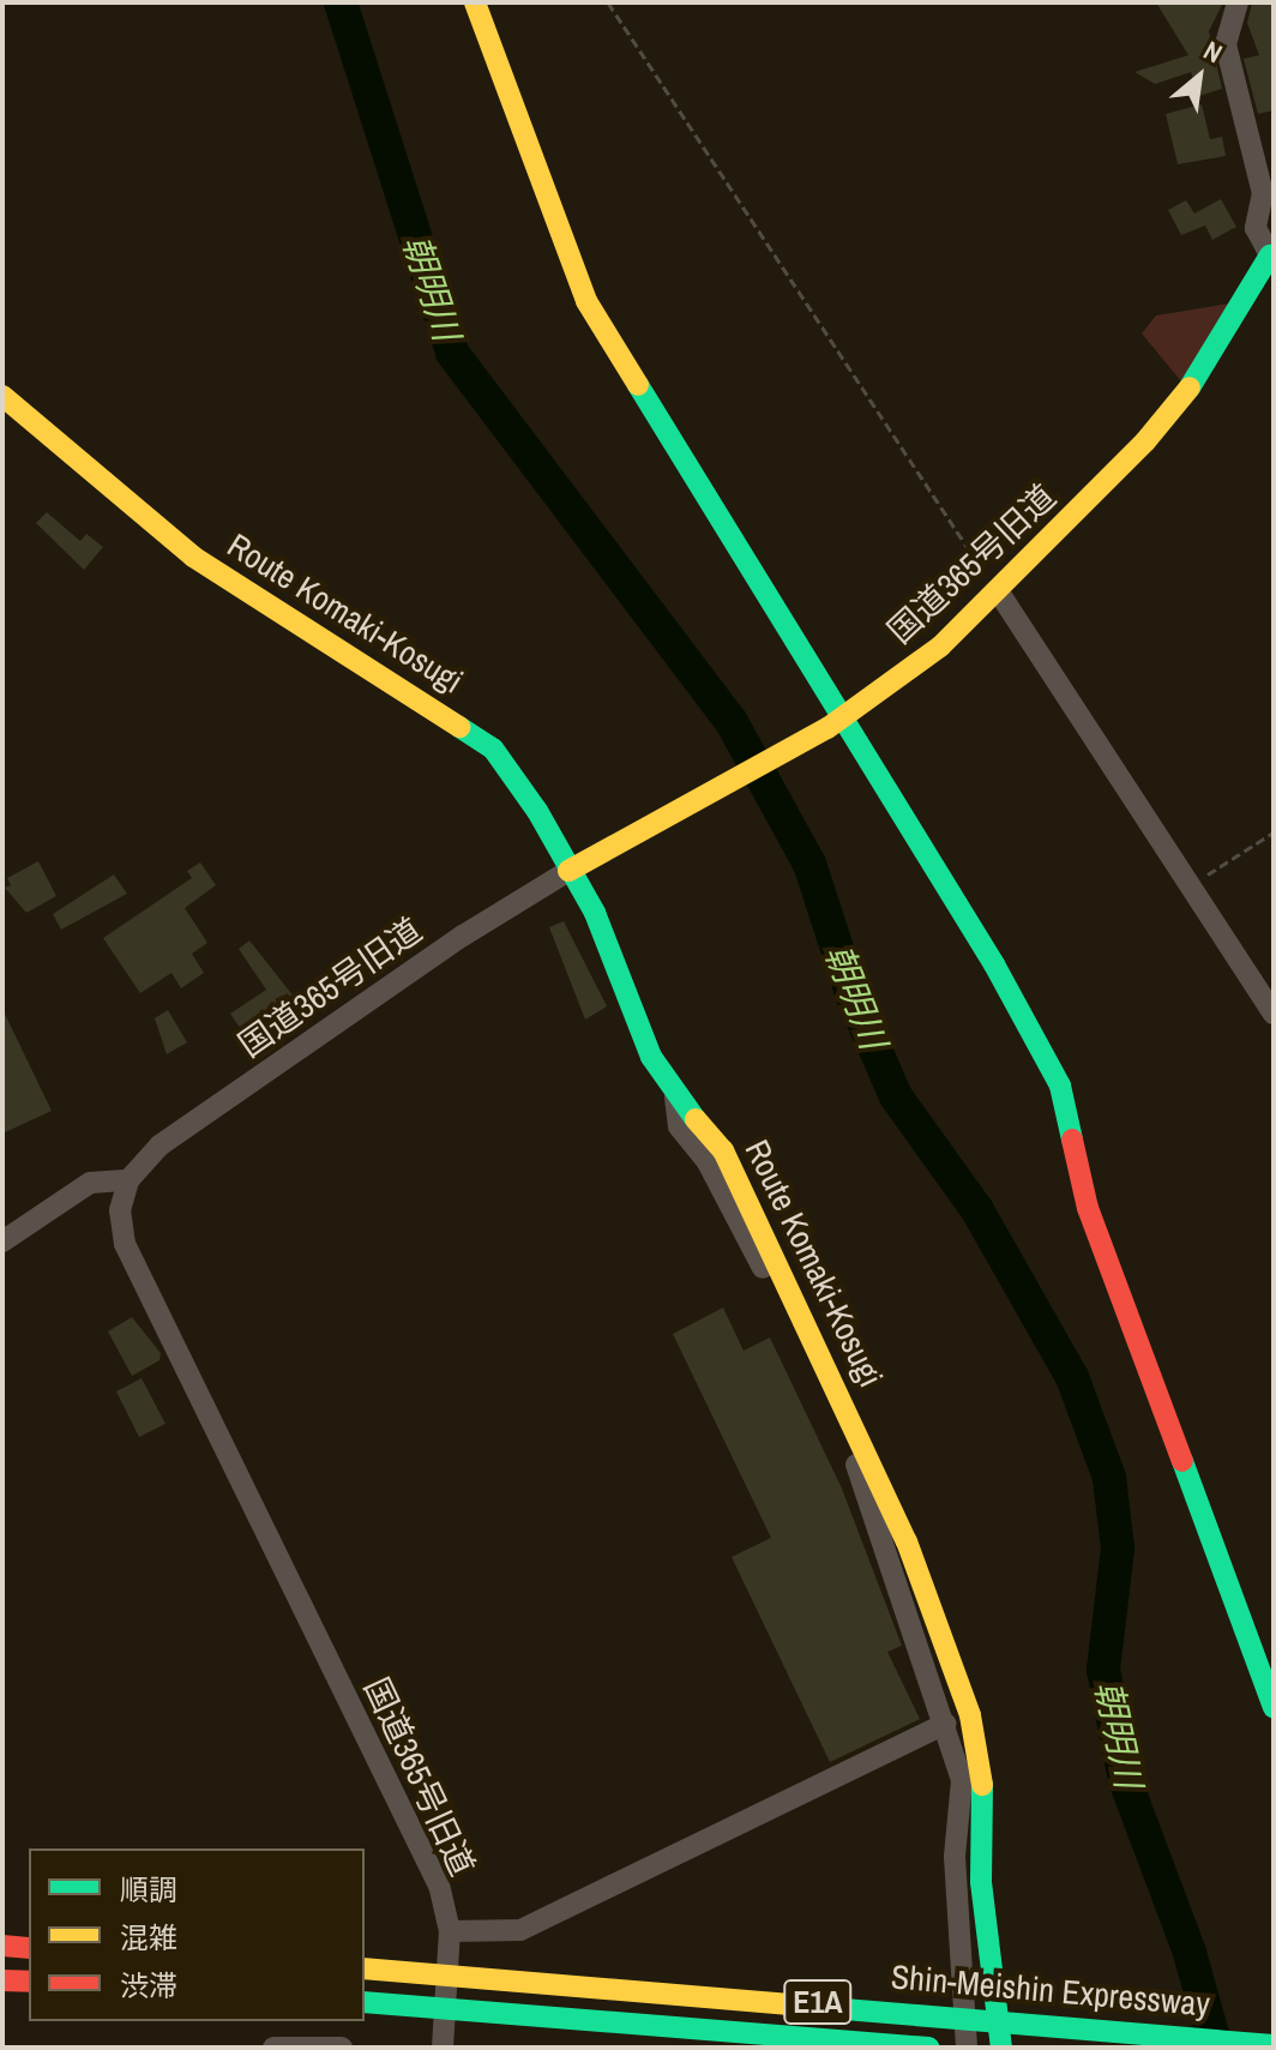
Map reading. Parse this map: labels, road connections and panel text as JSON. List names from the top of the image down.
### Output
{
  "streets": {
    "main road": [
      "国道365号旧道",
      "Route Komaki-Kosugi",
      "Shin-Meishin Expressway",
      "E1A"
    ]
  },
  "crossings": [
    ["国道365号旧道", "Route Komaki-Kosugi"]
  ],
  "water": ["朝明川"],
  "legend": ["順調", "混雑", "渋滞"],
  "north": "top right"
}
